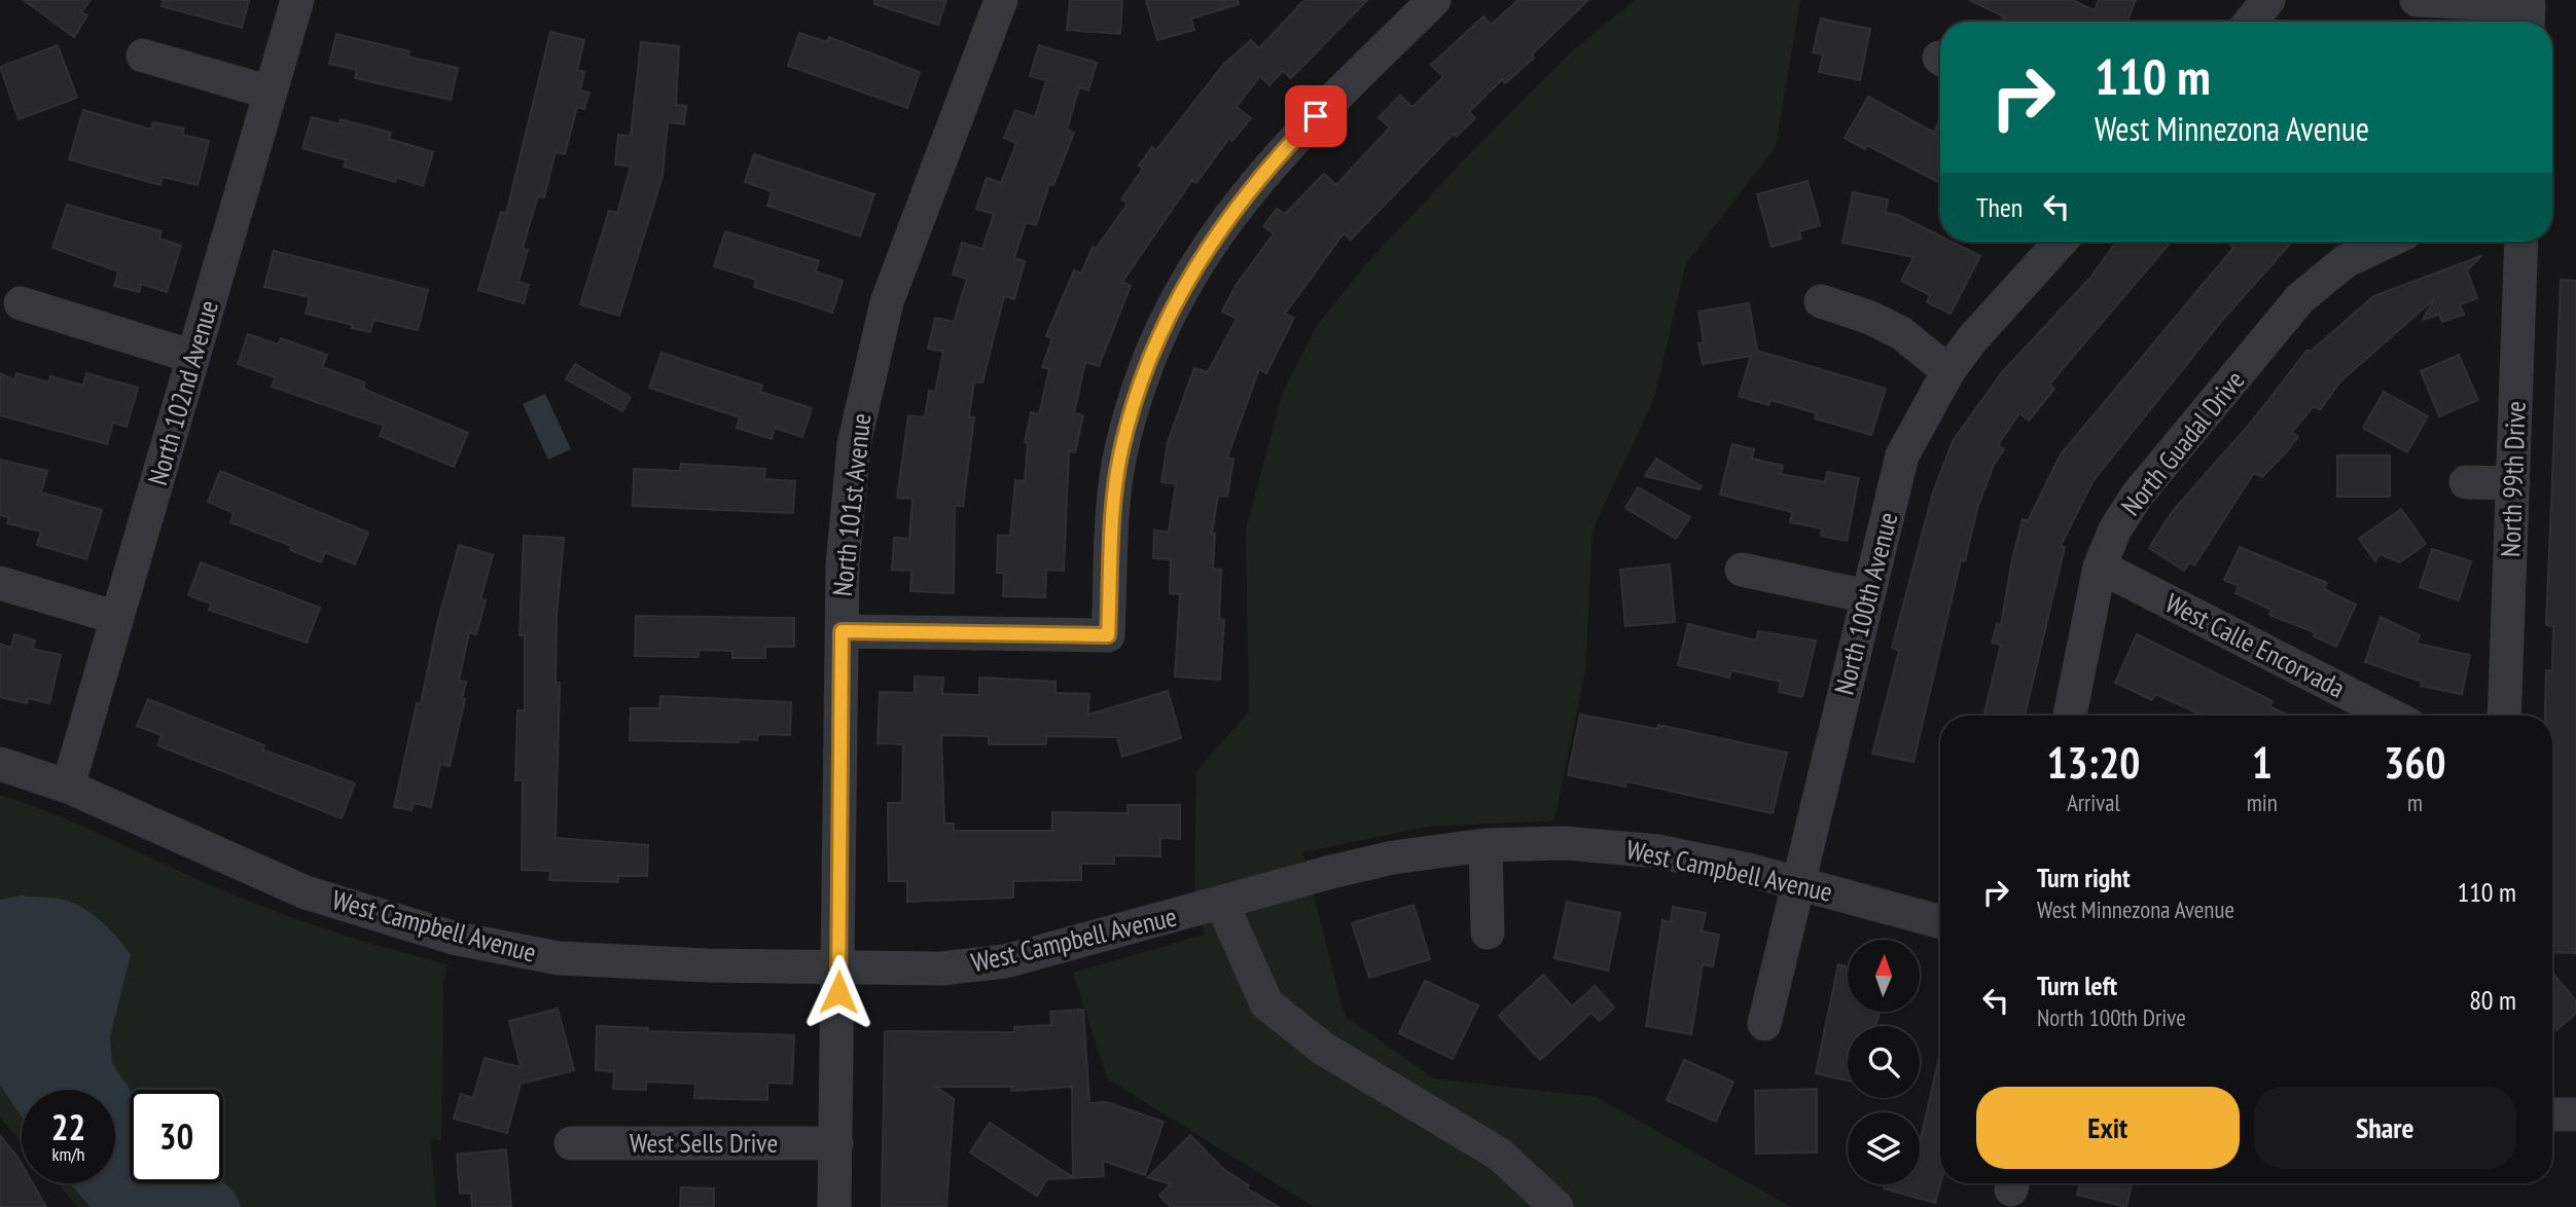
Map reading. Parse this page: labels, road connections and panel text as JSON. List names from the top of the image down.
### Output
{
  "streets": {
    "street": [
      "North 102nd Avenue",
      "North Guadal Drive",
      "North 99th Drive",
      "North 101st Avenue",
      "North 100th Avenue",
      "West Calle Encorvada",
      "West Campbell Avenue",
      "West Sells Drive"
    ]
  },
  "crossings": [
    ["North 102nd Avenue", "West Campbell Avenue"],
    ["North Guadal Drive", "West Calle Encorvada"],
    ["North 101st Avenue", "West Campbell Avenue"],
    ["North 101st Avenue", "West Sells Drive"],
    ["North 100th Avenue", "West Campbell Avenue"]
  ],
  "north": "top",
  "page": {
    "turn": ["110 m", "West Minnezona Avenue"],
    "then": "Then",
    "eta": [
      "13:20",
      "Arrival",
      "1",
      "min",
      "360",
      "m"
    ],
    "list": [
      {
        "name": "Turn right",
        "note": "West Minnezona Avenue",
        "value": "110 m"
      },
      {
        "name": "Turn left",
        "note": "North 100th Drive",
        "value": "80 m"
      }
    ],
    "buttons": ["Exit", "Share"],
    "speed": "22 km/h",
    "limit": "30"
  }
}
